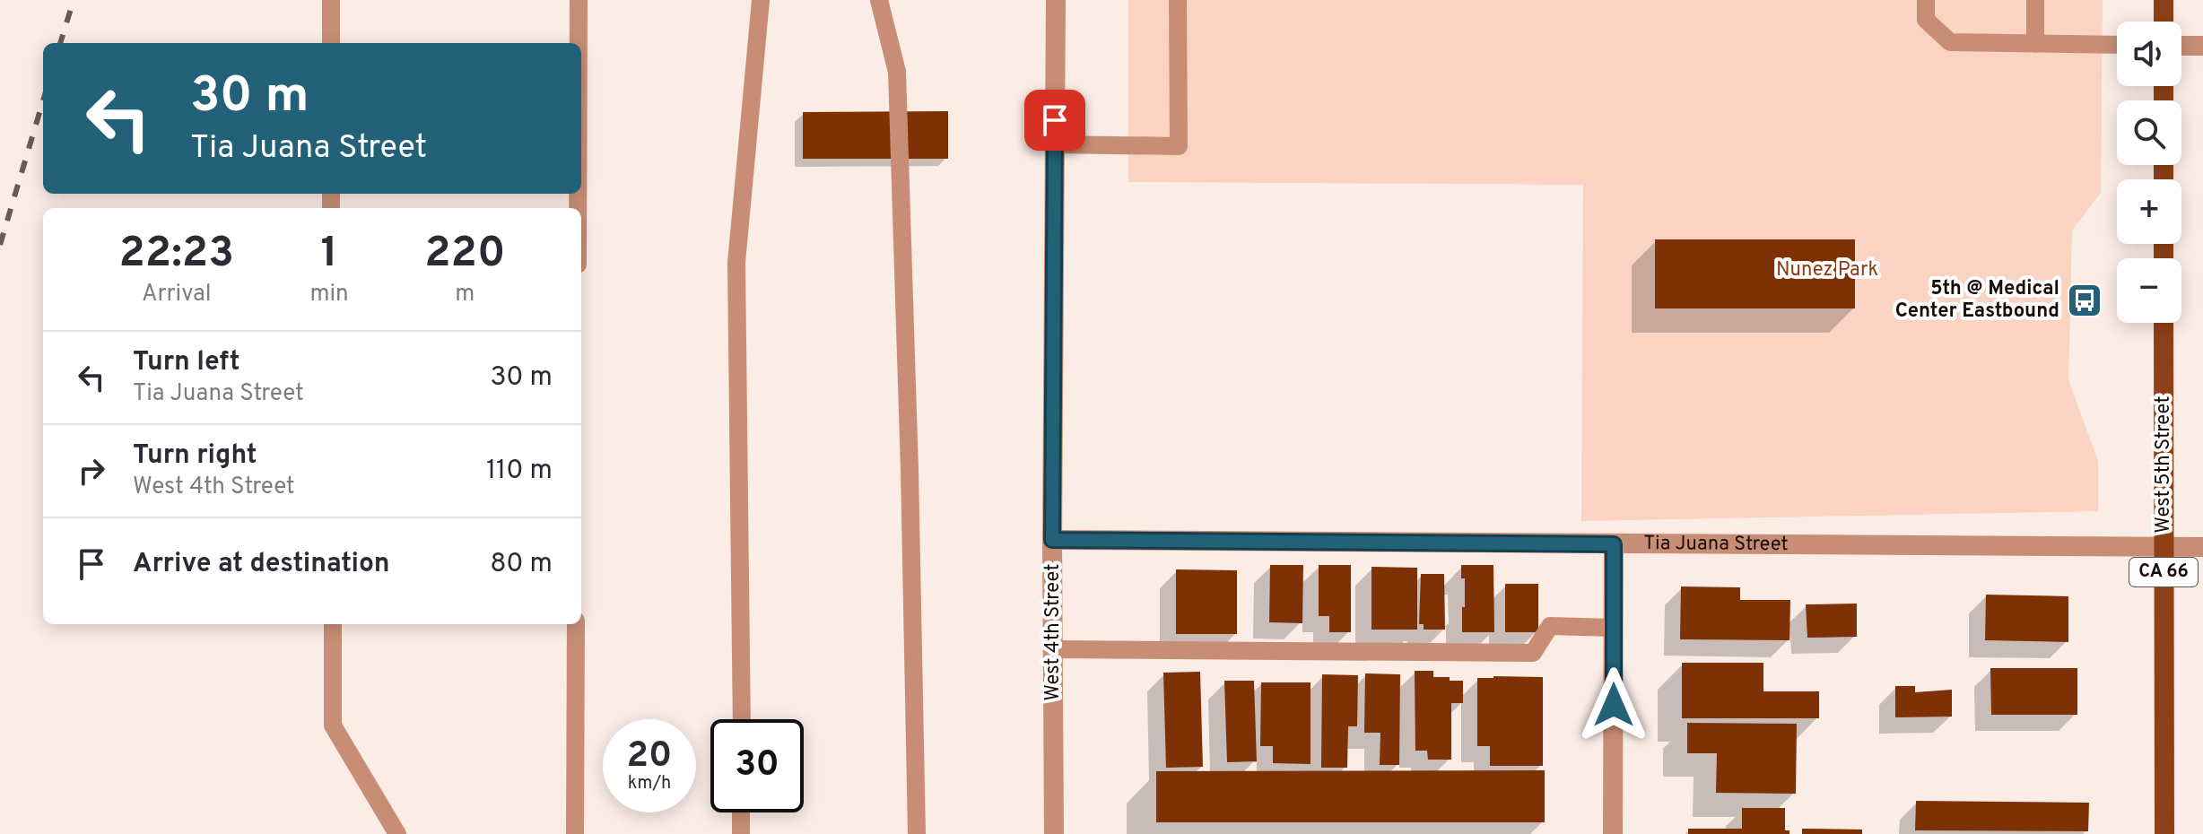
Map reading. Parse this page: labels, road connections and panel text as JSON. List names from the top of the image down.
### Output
{
  "streets": {
    "main road": ["West 5th Street", "CA 66"],
    "street": ["Tia Juana Street", "West 4th Street"]
  },
  "crossings": [
    ["West 5th Street", "Tia Juana Street"],
    ["Tia Juana Street", "West 4th Street"]
  ],
  "parks": ["Nunez Park"],
  "places": {
    "bus stop": ["5th @ Medical Center Eastbound"]
  },
  "page": {
    "map_buttons": ["+", "−"],
    "turn": ["30 m", "Tia Juana Street"],
    "eta": [
      "22:23",
      "Arrival",
      "1",
      "min",
      "220",
      "m"
    ],
    "list": [
      {
        "name": "Turn left",
        "note": "Tia Juana Street",
        "value": "30 m"
      },
      {
        "name": "Turn right",
        "note": "West 4th Street",
        "value": "110 m"
      },
      {
        "name": "Arrive at destination",
        "value": "80 m"
      }
    ],
    "speed": "20 km/h",
    "limit": "30"
  }
}
